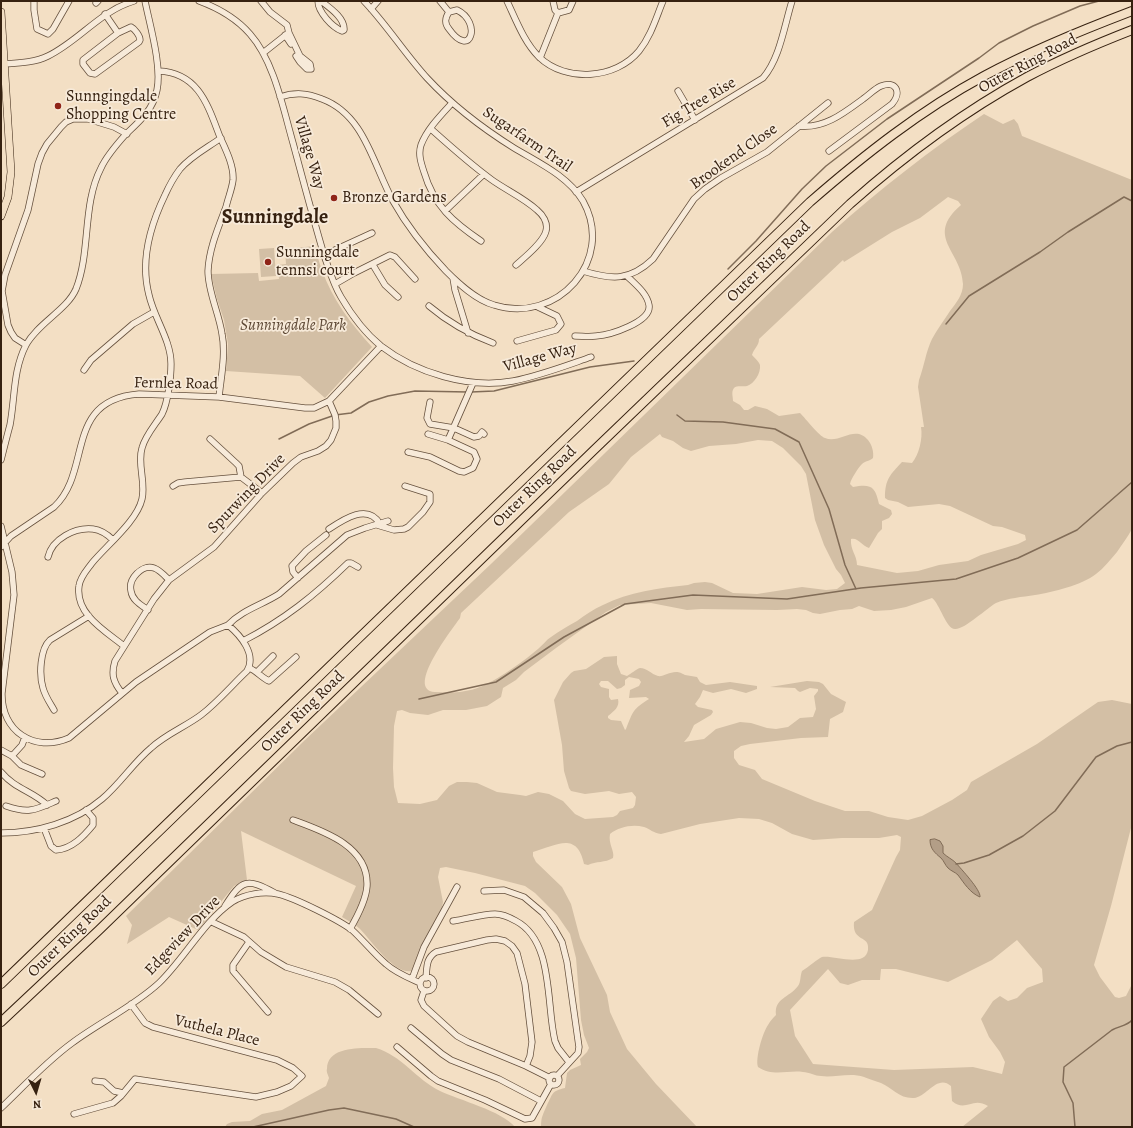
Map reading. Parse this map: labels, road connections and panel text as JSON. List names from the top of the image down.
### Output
{
  "streets": {
    "highway": ["Outer Ring Road"],
    "street": [
      "Fig Tree Rise",
      "Sugarfarm Trail",
      "Village Way",
      "Brookend Close",
      "Fernlea Road",
      "Spurwing Drive",
      "Edgeview Drive",
      "Vuthela Place"
    ]
  },
  "crossings": [
    ["Fig Tree Rise", "Sugarfarm Trail"],
    ["Sugarfarm Trail", "Village Way"],
    ["Sugarfarm Trail", "Brookend Close"],
    ["Village Way", "Fernlea Road"],
    ["Fernlea Road", "Spurwing Drive"],
    ["Edgeview Drive", "Vuthela Place"]
  ],
  "districts": ["Sunningdale"],
  "parks": ["Sunningdale Park"],
  "places": ["Sunngingdale Shopping Centre", "Bronze Gardens", "Sunningdale tennsi court"],
  "north": "bottom"
}
